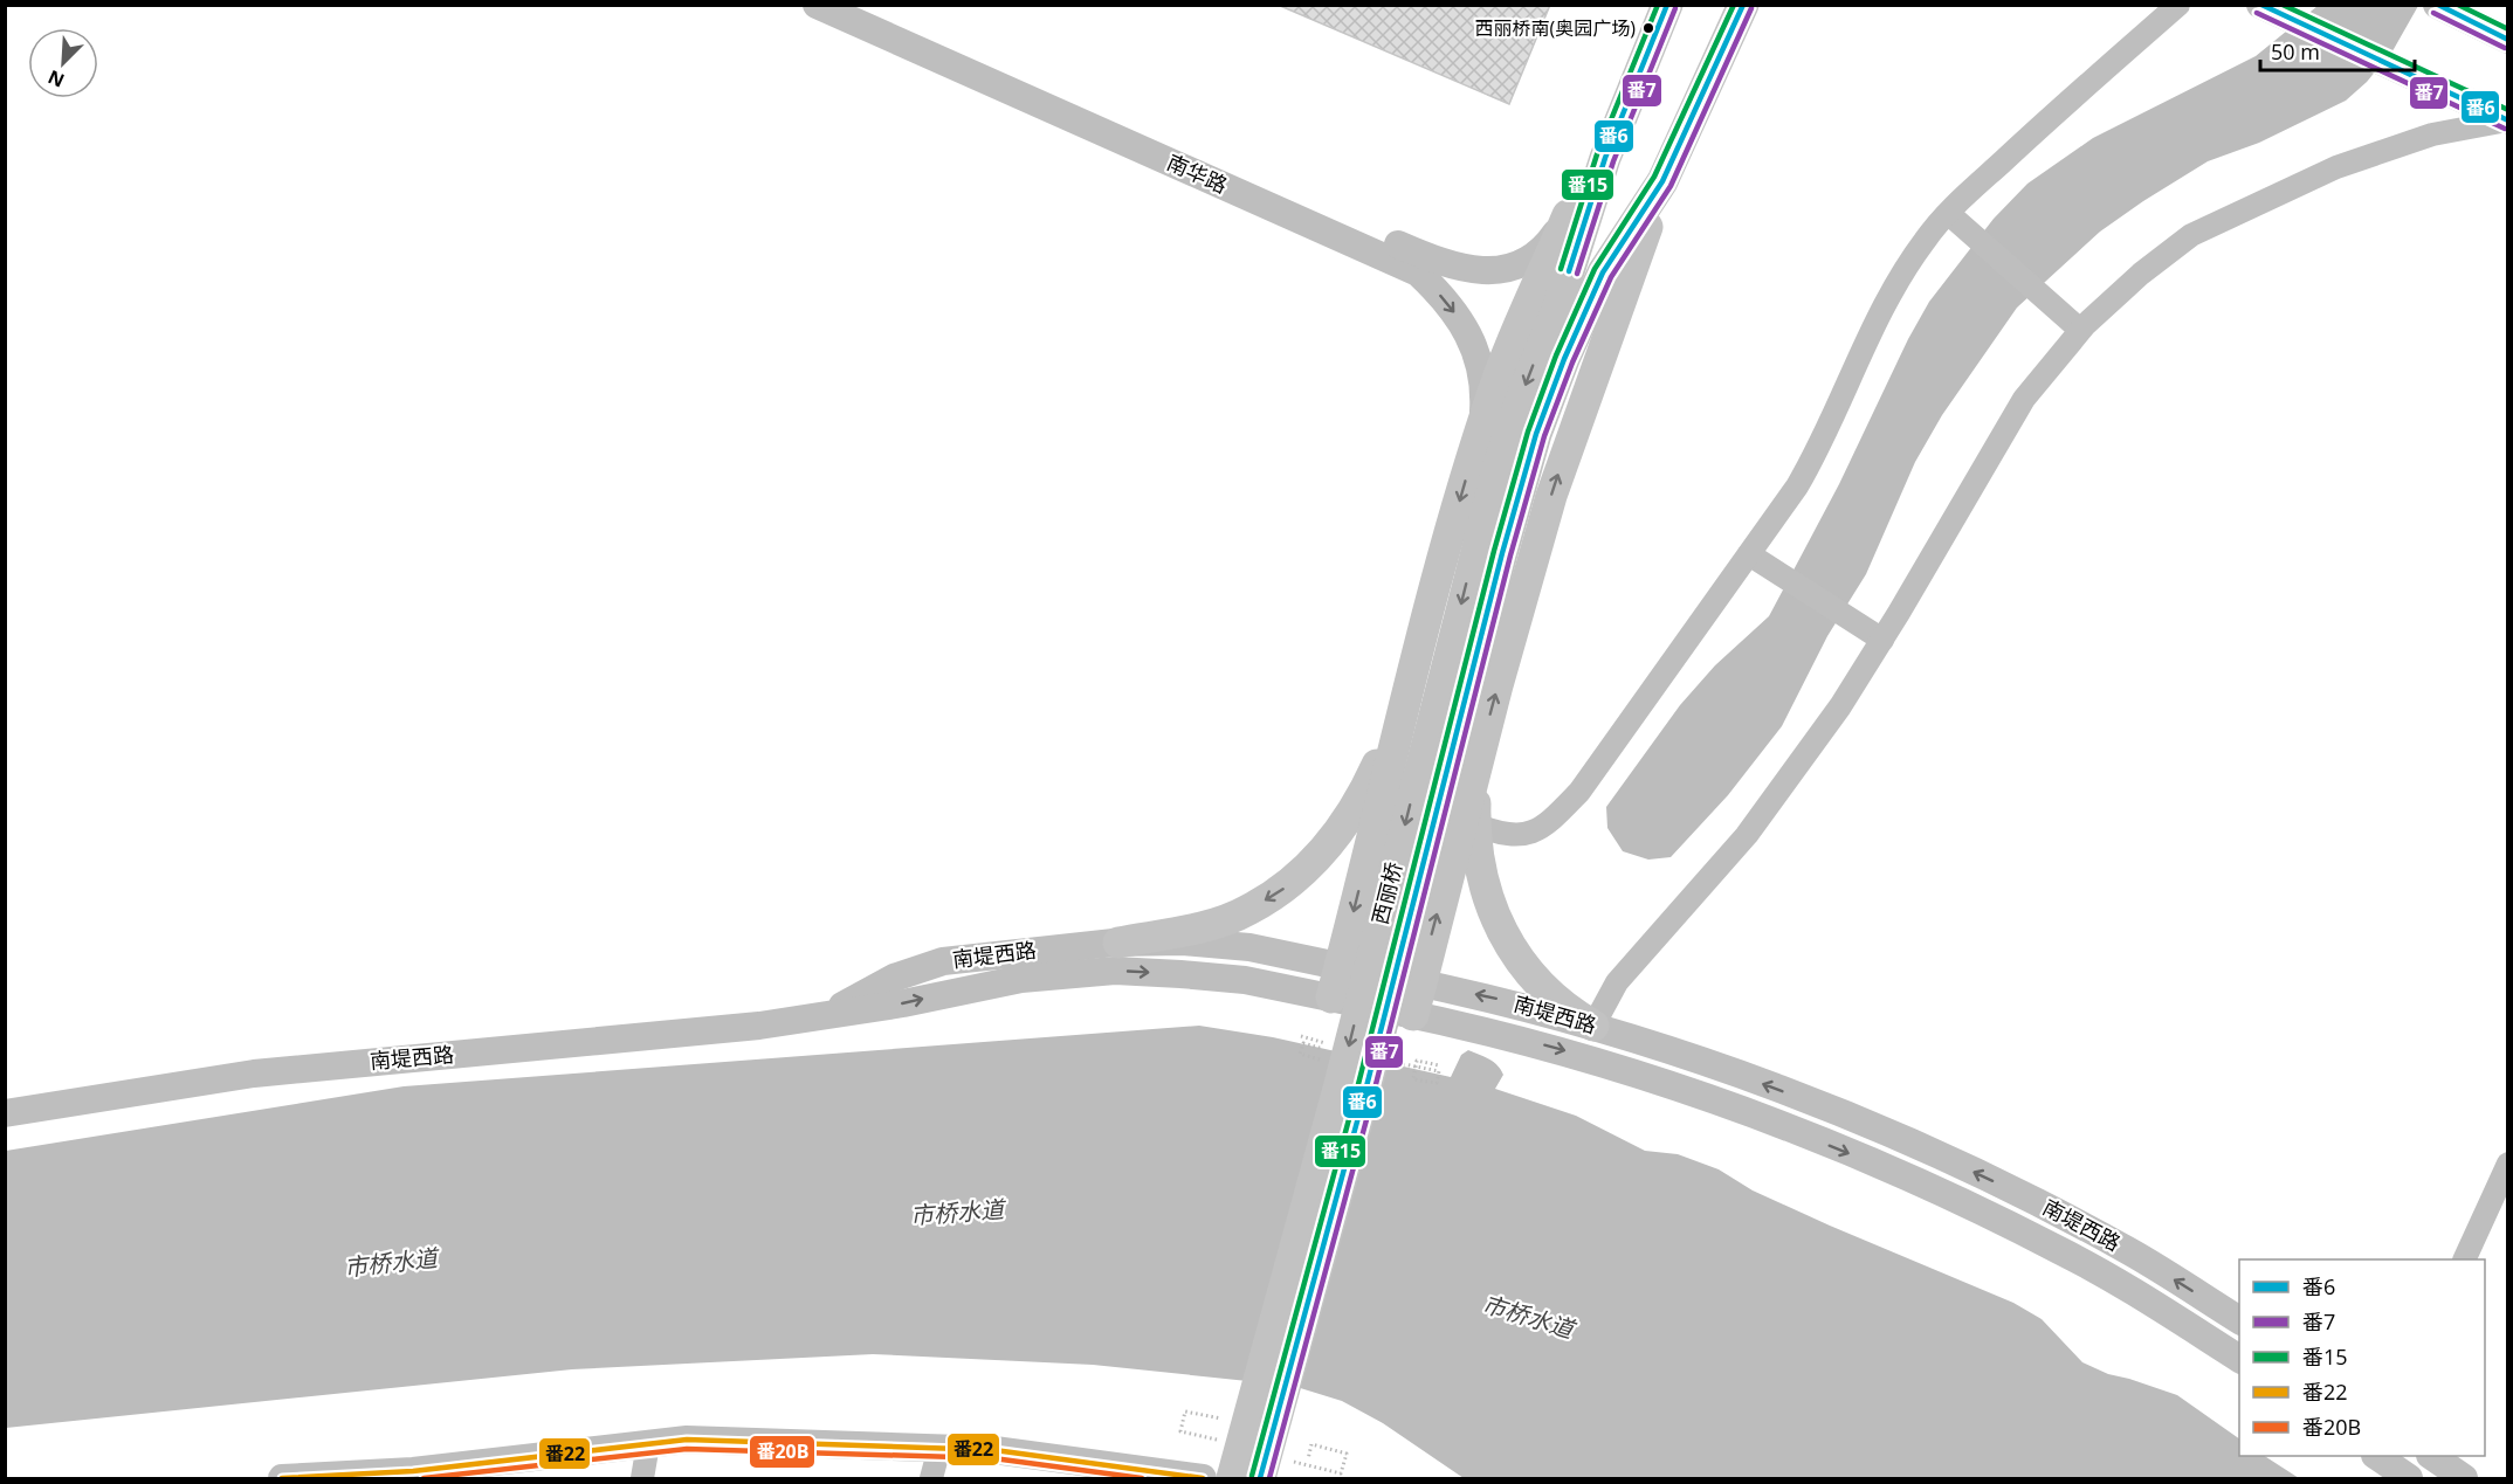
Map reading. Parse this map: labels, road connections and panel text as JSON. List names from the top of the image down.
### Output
{
  "streets": {
    "main road": ["西丽桥"],
    "street": ["南华路", "南堤西路"]
  },
  "water": ["市桥水道"],
  "places": ["西丽桥南(奥园广场)"],
  "lines": [
    "transit line 番6",
    "transit line 番15",
    "transit line 番7",
    "transit line 番22",
    "transit line 番20B"
  ],
  "legend": [
    "番6",
    "番7",
    "番15",
    "番22",
    "番20B"
  ],
  "scale_bar": "50 m",
  "north": "bottom left"
}
